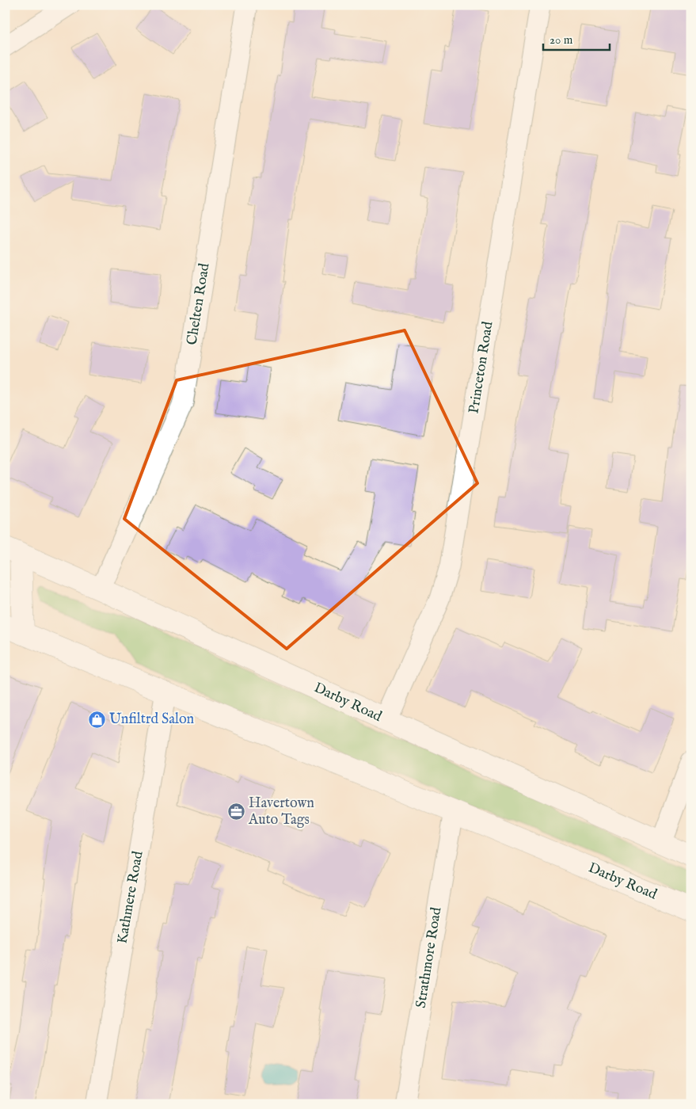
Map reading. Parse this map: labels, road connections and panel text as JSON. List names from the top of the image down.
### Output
{
  "streets": {
    "main road": ["Darby Road"],
    "street": [
      "Chelten Road",
      "Princeton Road",
      "Kathmere Road",
      "Strathmore Road"
    ]
  },
  "crossings": [
    ["Chelten Road", "Darby Road"],
    ["Princeton Road", "Darby Road"],
    ["Darby Road", "Kathmere Road"],
    ["Darby Road", "Strathmore Road"]
  ],
  "places": {
    "shop": ["Unfiltrd Salon"],
    "office": ["Havertown Auto Tags"]
  },
  "scale_bar": "20 m"
}
